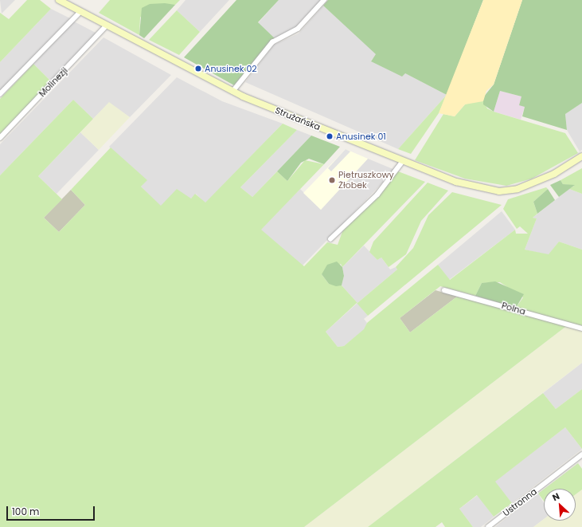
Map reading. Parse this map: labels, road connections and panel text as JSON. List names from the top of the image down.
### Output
{
  "streets": {
    "main road": ["Strużańska"],
    "street": ["Molinezji", "Polna", "Ustronna"]
  },
  "crossings": [
    ["Molinezji", "Strużańska"]
  ],
  "places": ["Anusinek 02", "Anusinek 01", "Pietruszkowy Żłobek"],
  "scale_bar": "100 m",
  "north": "top left"
}
